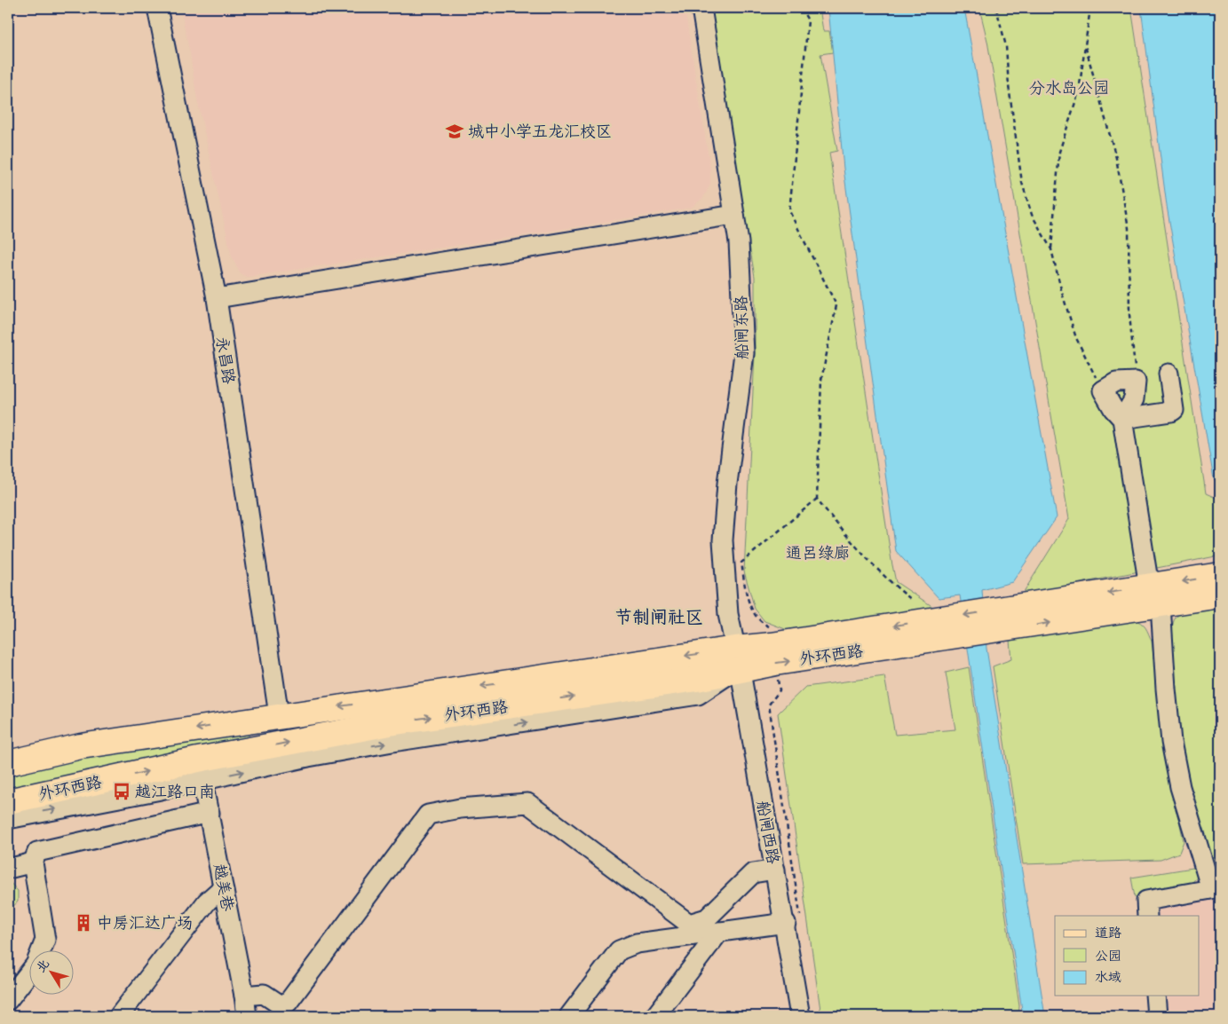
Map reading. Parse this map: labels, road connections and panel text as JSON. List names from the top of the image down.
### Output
{
  "streets": {
    "main road": ["外环西路"],
    "street": [
      "船闸东路",
      "永昌路",
      "船闸西路",
      "越美巷"
    ]
  },
  "crossings": [
    ["船闸东路", "外环西路"],
    ["船闸东路", "船闸西路"],
    ["永昌路", "外环西路"],
    ["外环西路", "船闸西路"],
    ["外环西路", "越美巷"]
  ],
  "districts": ["节制闸社区"],
  "parks": ["分水岛公园", "通吕绿廊"],
  "places": {
    "school or university": ["城中小学五龙汇校区"],
    "bus stop": ["越江路口南"],
    "building": ["中房汇达广场"]
  },
  "legend": ["道路", "公园", "水域"],
  "north": "top left"
}
